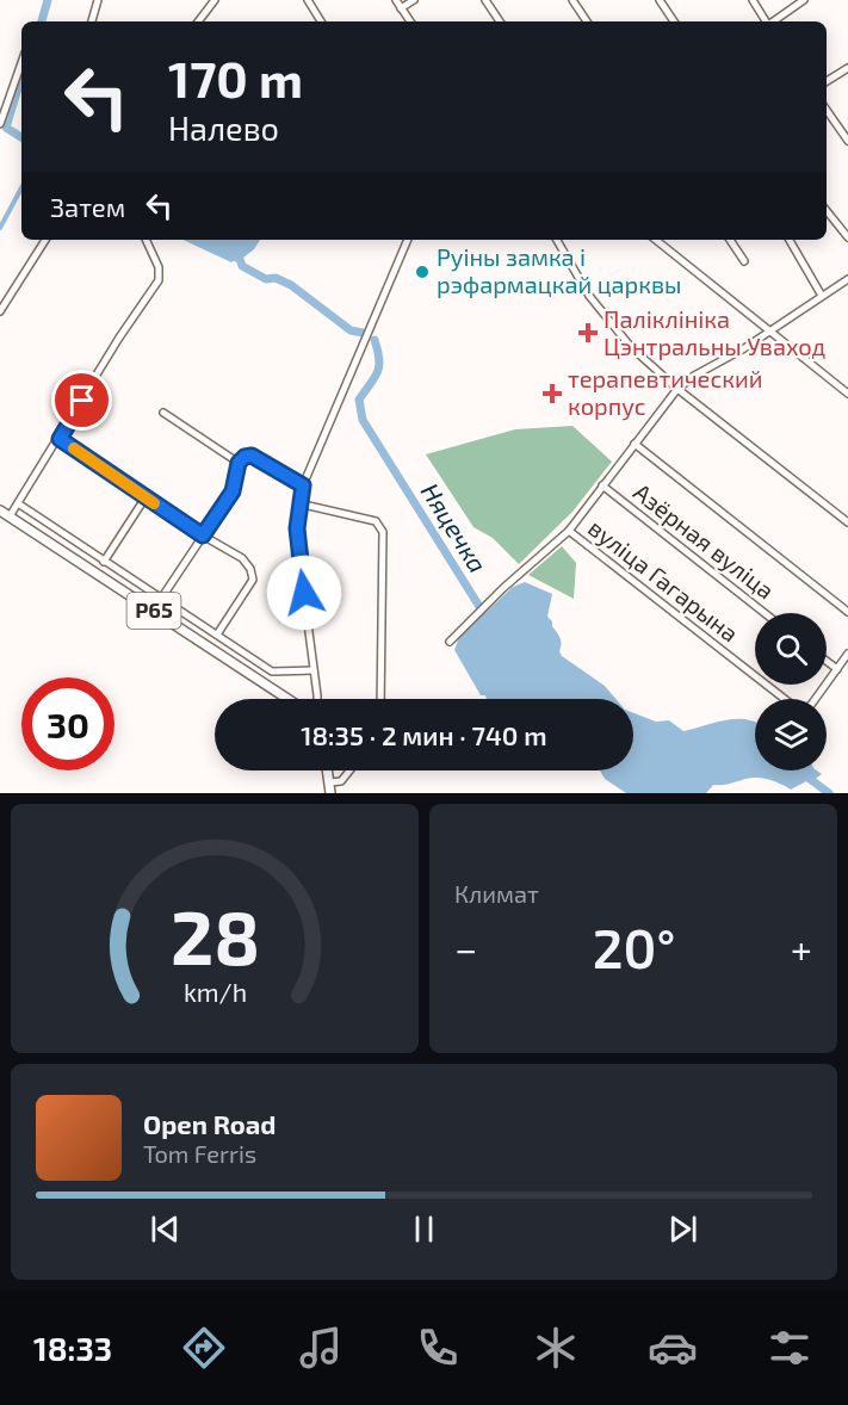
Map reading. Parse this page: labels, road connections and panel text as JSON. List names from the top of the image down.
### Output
{
  "streets": {
    "main road": ["Р65"],
    "street": ["Азёрная вуліца", "вуліца Гагарына"]
  },
  "water": ["Няцечка"],
  "places": {
    "other": ["Руіны замка і рэфармацкай царквы"],
    "health": ["Паліклініка Цэнтральны Уваход", "терапевтический корпус"]
  },
  "page": {
    "turn": ["170 m", "Налево"],
    "then": "Затем",
    "limit": "30",
    "trip": "18:35 · 2 мин · 740 m",
    "tile": "Климат",
    "heat": ["−", "20°", "+"],
    "song": ["Open Road", "Tom Ferris"],
    "tabs": "18:33",
    "gauge": ["28", "km/h"]
  }
}
